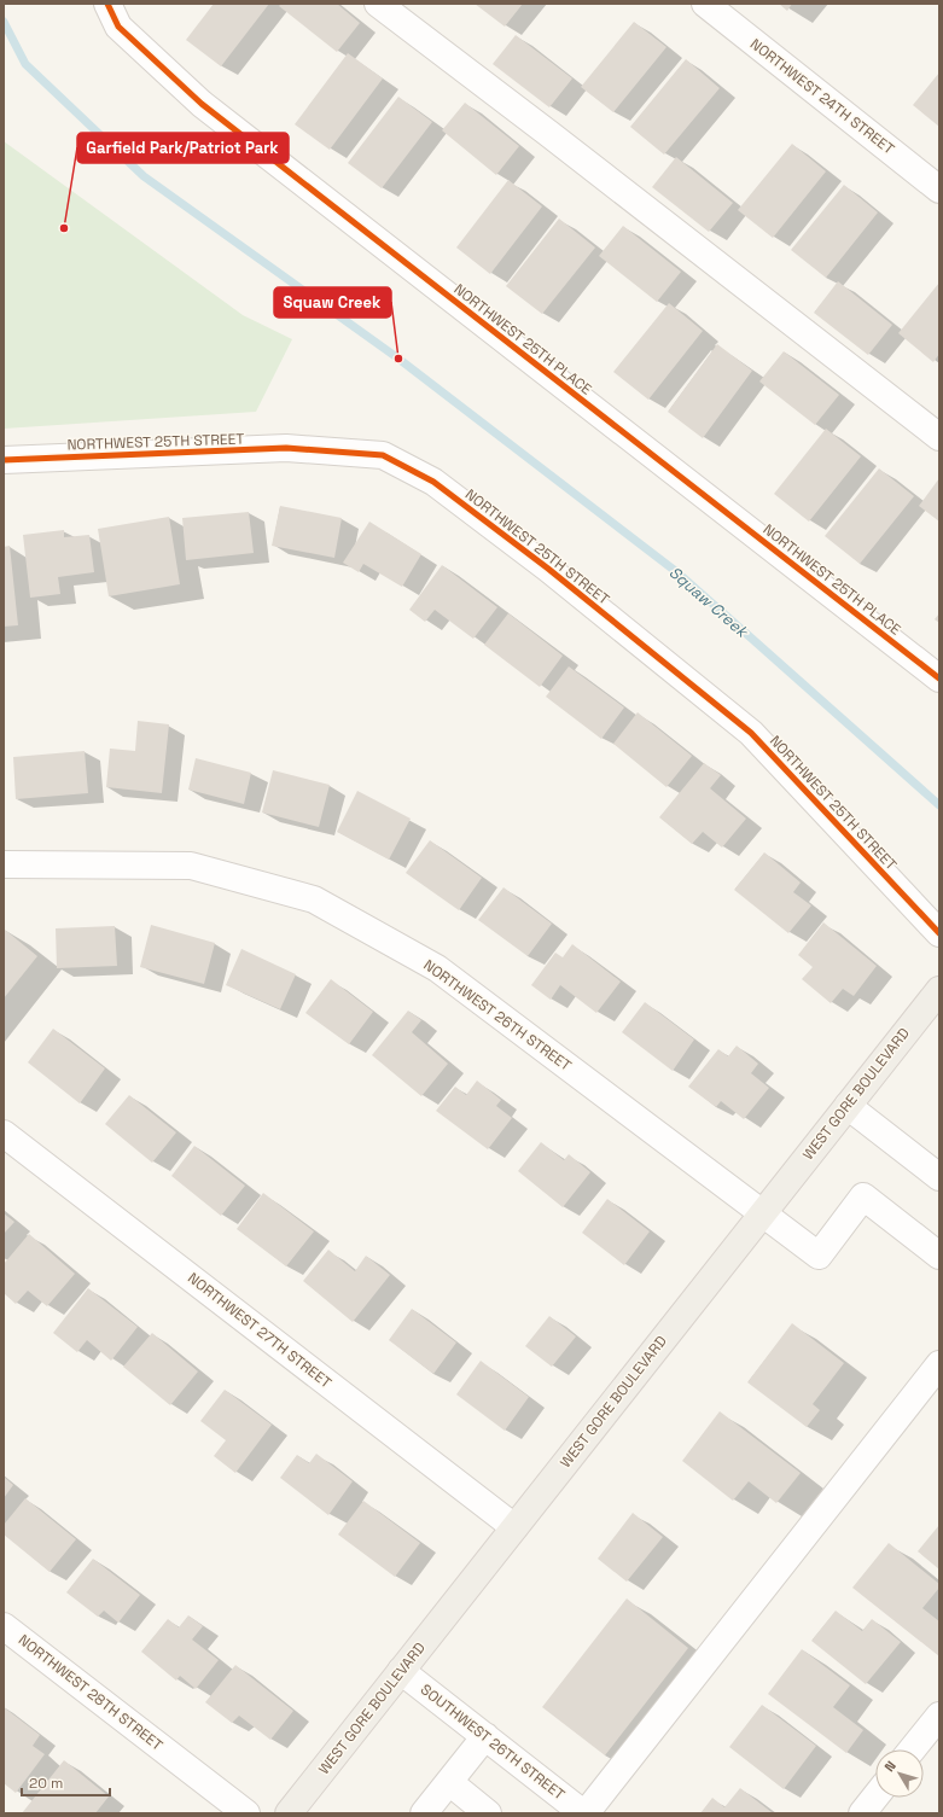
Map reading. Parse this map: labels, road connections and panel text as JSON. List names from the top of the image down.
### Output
{
  "streets": {
    "main road": ["WEST GORE BOULEVARD"],
    "street": [
      "NORTHWEST 24TH STREET",
      "NORTHWEST 25TH PLACE",
      "NORTHWEST 25TH STREET",
      "NORTHWEST 26TH STREET",
      "NORTHWEST 27TH STREET",
      "NORTHWEST 28TH STREET",
      "SOUTHWEST 26TH STREET"
    ]
  },
  "crossings": [
    ["NORTHWEST 26TH STREET", "WEST GORE BOULEVARD"],
    ["WEST GORE BOULEVARD", "NORTHWEST 27TH STREET"],
    ["WEST GORE BOULEVARD", "SOUTHWEST 26TH STREET"]
  ],
  "water": ["Squaw Creek"],
  "places": ["Garfield Park/Patriot Park", "Squaw Creek"],
  "scale_bar": "20 m",
  "north": "top left"
}
